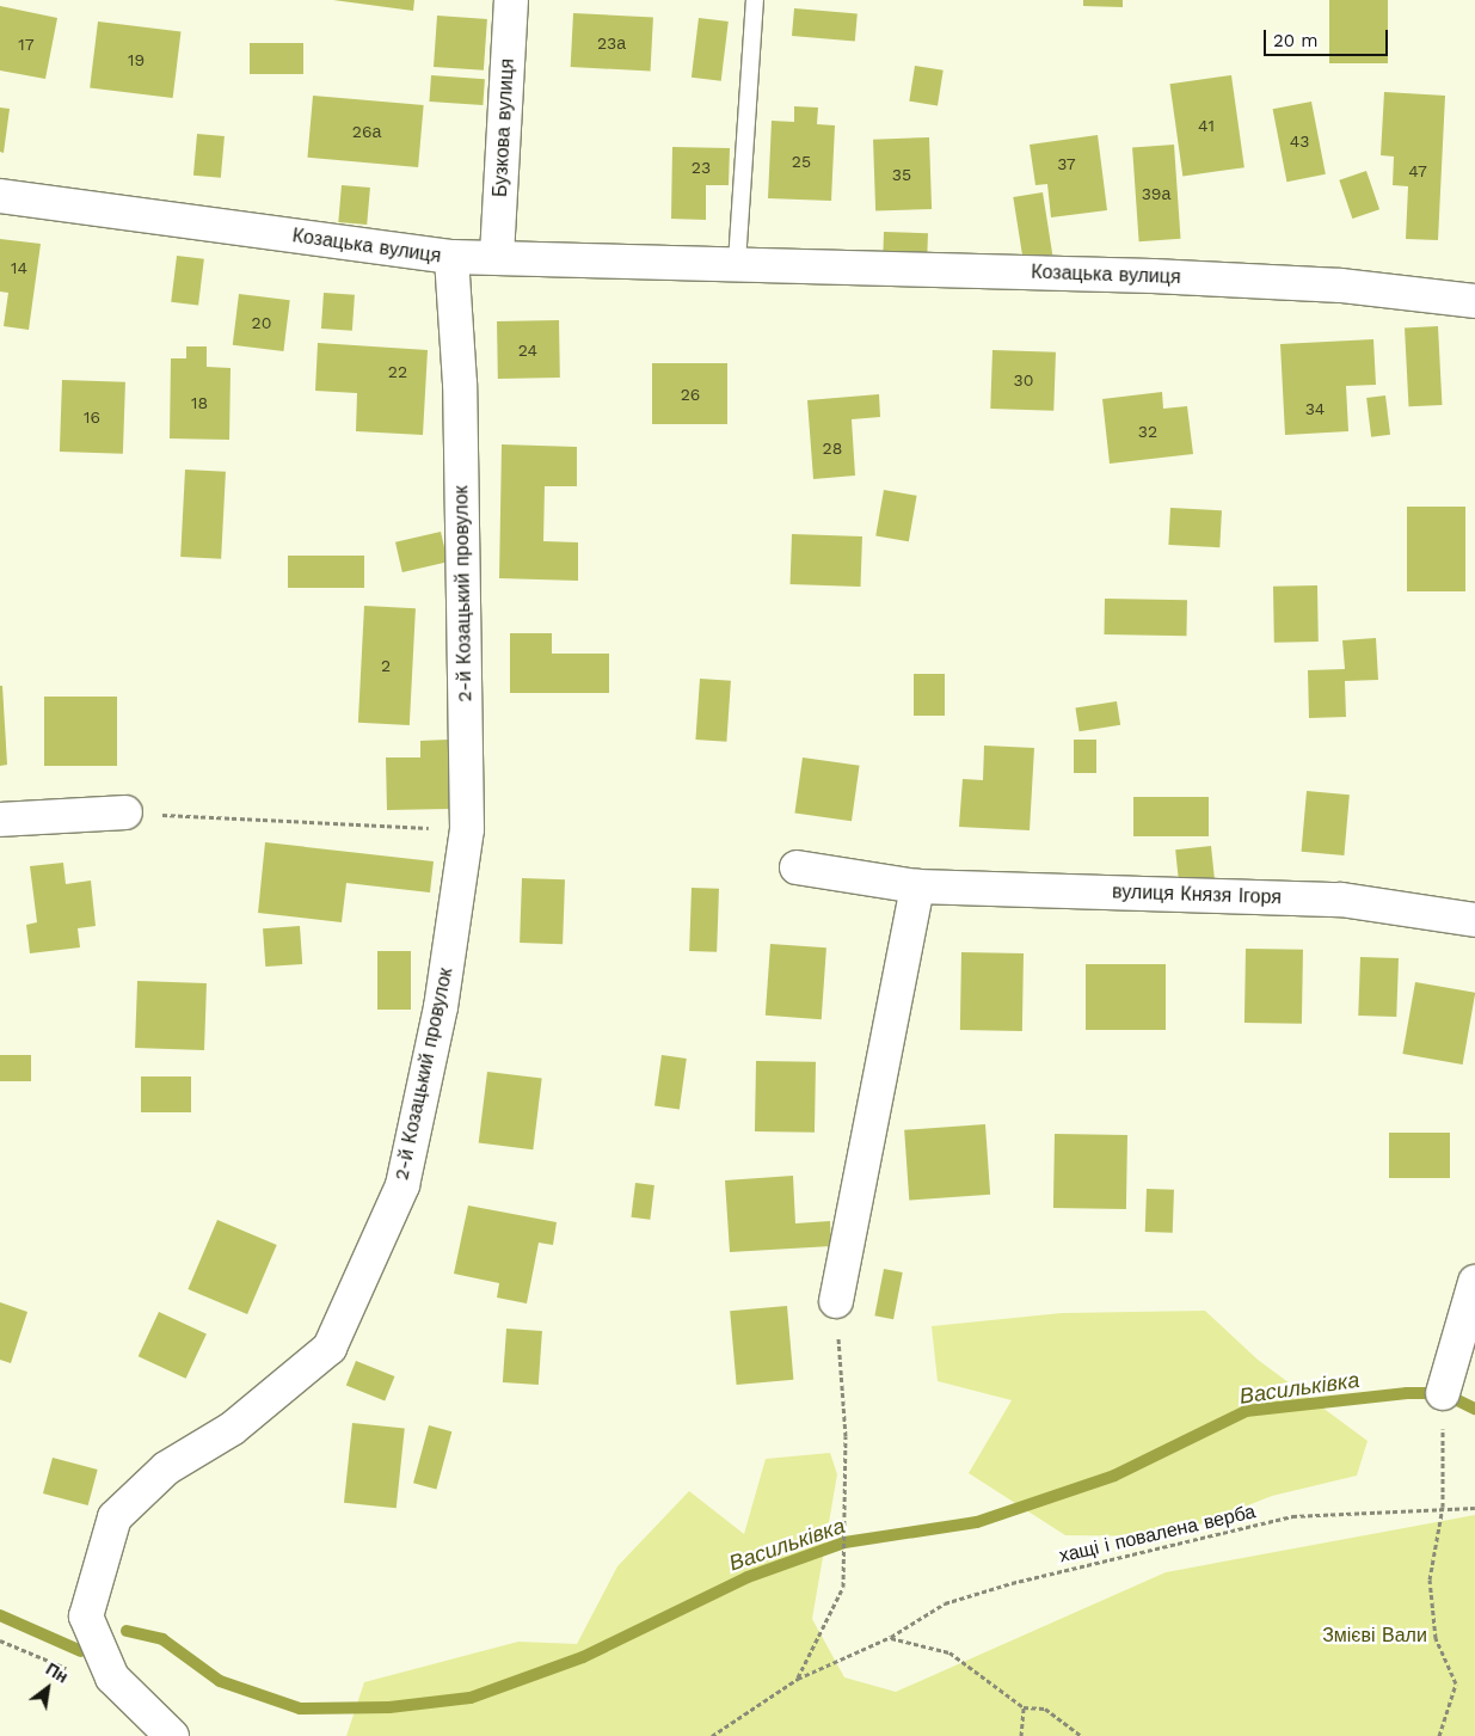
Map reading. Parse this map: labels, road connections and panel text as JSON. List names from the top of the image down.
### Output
{
  "streets": {
    "street": [
      "Бузкова вулиця",
      "Козацька вулиця",
      "2-й Козацький провулок",
      "вулиця Князя Ігоря"
    ],
    "path": ["хащі і повалена верба"]
  },
  "crossings": [
    ["Бузкова вулиця", "Козацька вулиця"],
    ["Козацька вулиця", "2-й Козацький провулок"]
  ],
  "water": ["Васильківка"],
  "parks": ["Змієві Вали"],
  "house_numbers": [
    "23а",
    "17",
    "19",
    "41",
    "26а",
    "43",
    "25",
    "37",
    "23",
    "47",
    "35",
    "39а",
    "14",
    "20",
    "24",
    "22",
    "30",
    "26",
    "18",
    "34",
    "16",
    "32",
    "28",
    "2"
  ],
  "scale_bar": "20 m",
  "north": "top right"
}
